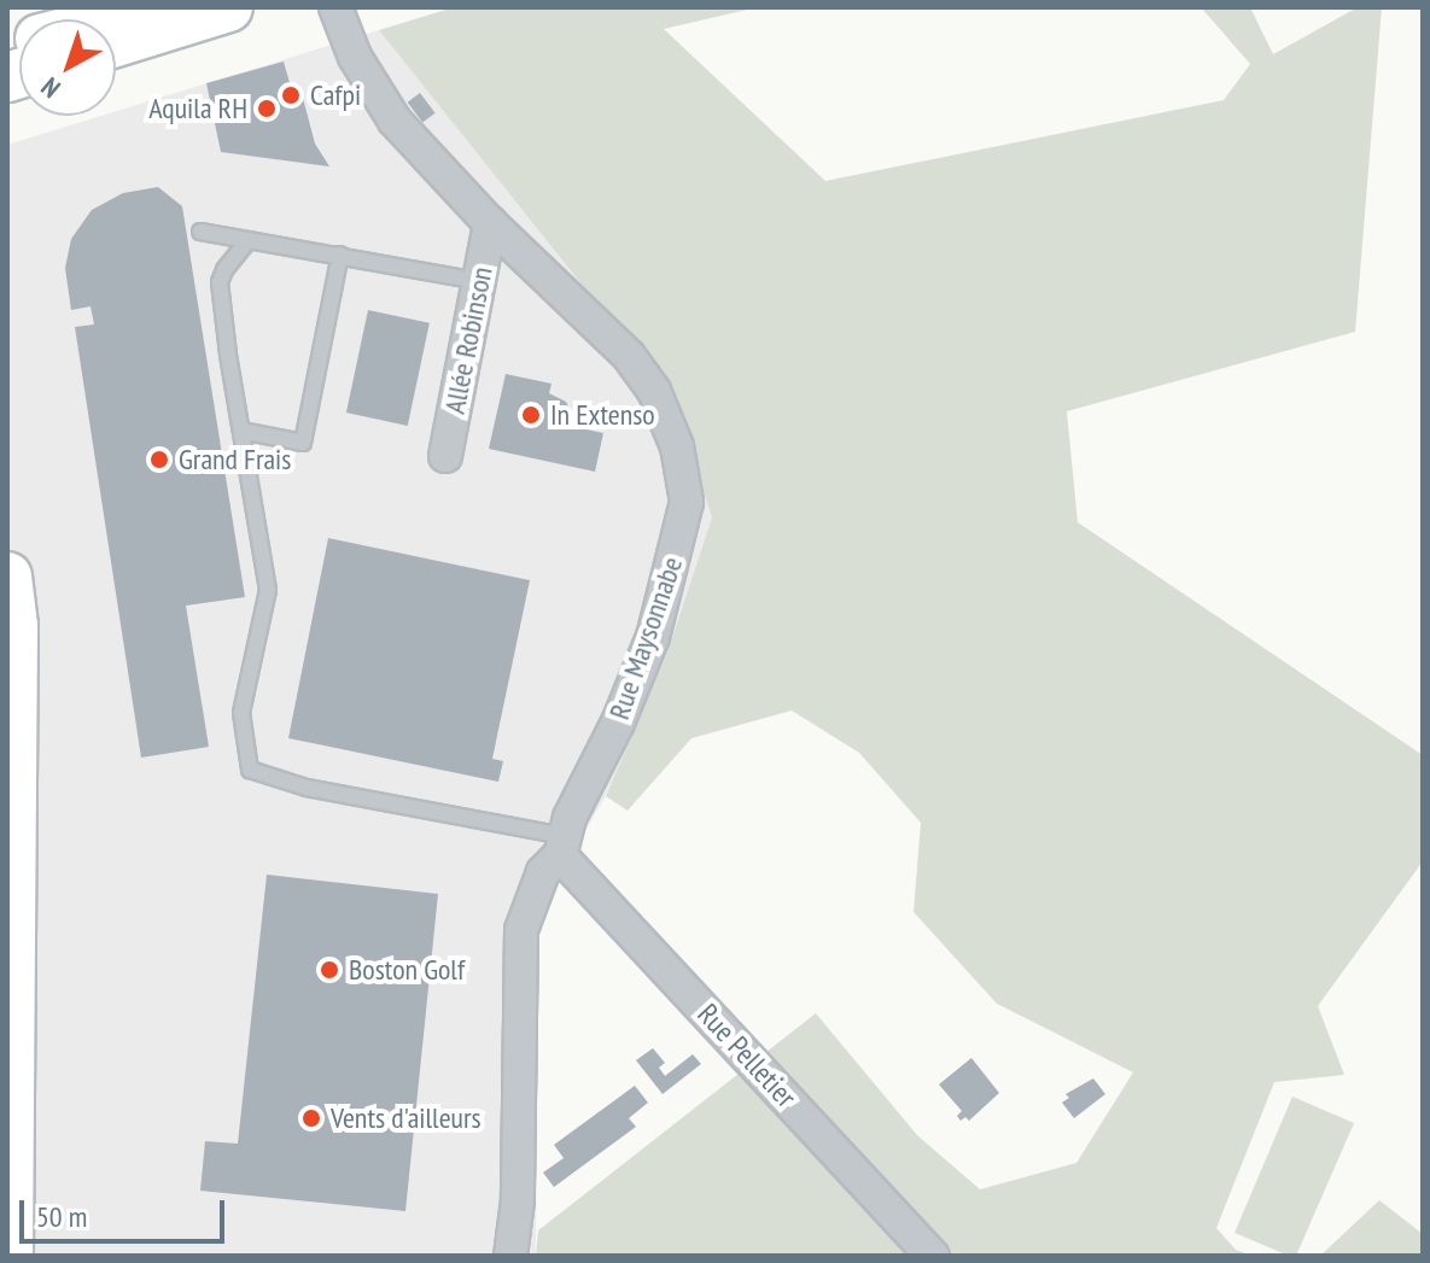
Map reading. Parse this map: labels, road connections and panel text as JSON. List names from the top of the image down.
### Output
{
  "streets": {
    "street": ["Allée Robinson", "Rue Maysonnabe", "Rue Pelletier"]
  },
  "crossings": [
    ["Allée Robinson", "Rue Maysonnabe"],
    ["Rue Maysonnabe", "Rue Pelletier"]
  ],
  "places": [
    "Cafpi",
    "Aquila RH",
    "In Extenso",
    "Grand Frais",
    "Boston Golf",
    "Vents d'ailleurs"
  ],
  "scale_bar": "50 m",
  "north": "bottom left"
}
